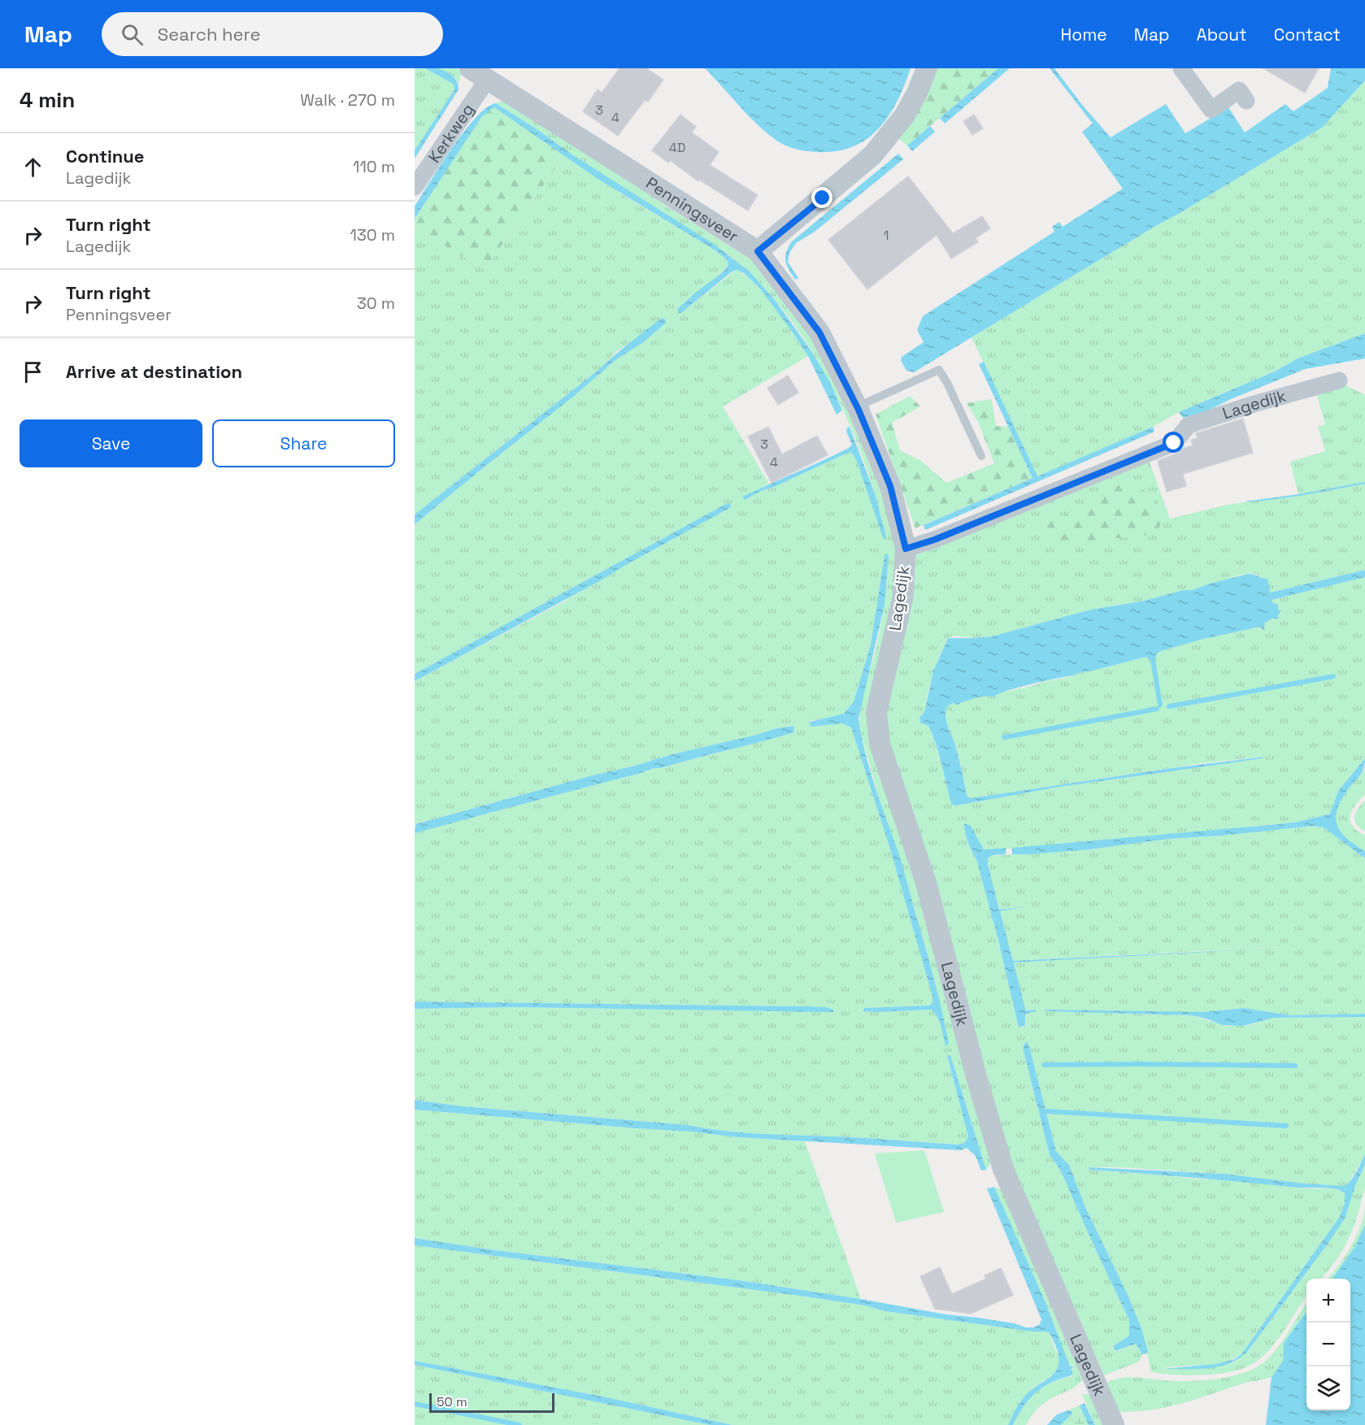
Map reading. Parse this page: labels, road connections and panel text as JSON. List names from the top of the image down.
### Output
{
  "streets": {
    "street": ["Kerkweg", "Penningsveer", "Lagedijk"]
  },
  "crossings": [
    ["Kerkweg", "Penningsveer"],
    ["Penningsveer", "Lagedijk"]
  ],
  "house_numbers": [
    "3",
    "4",
    "4D",
    "1",
    "3",
    "4"
  ],
  "scale_bar": "50 m",
  "page": {
    "header": "Map",
    "search": "Search here",
    "nav": [
      "Home",
      "Map",
      "About",
      "Contact"
    ],
    "heading": ["4 min", "Walk · 270 m"],
    "list": [
      ["Continue", "Lagedijk", "110 m"],
      ["Turn right", "Lagedijk", "130 m"],
      ["Turn right", "Penningsveer", "30 m"],
      "Arrive at destination"
    ],
    "buttons": ["Save", "Share"],
    "map_buttons": ["+", "−"],
    "scale": "50 m"
  }
}
